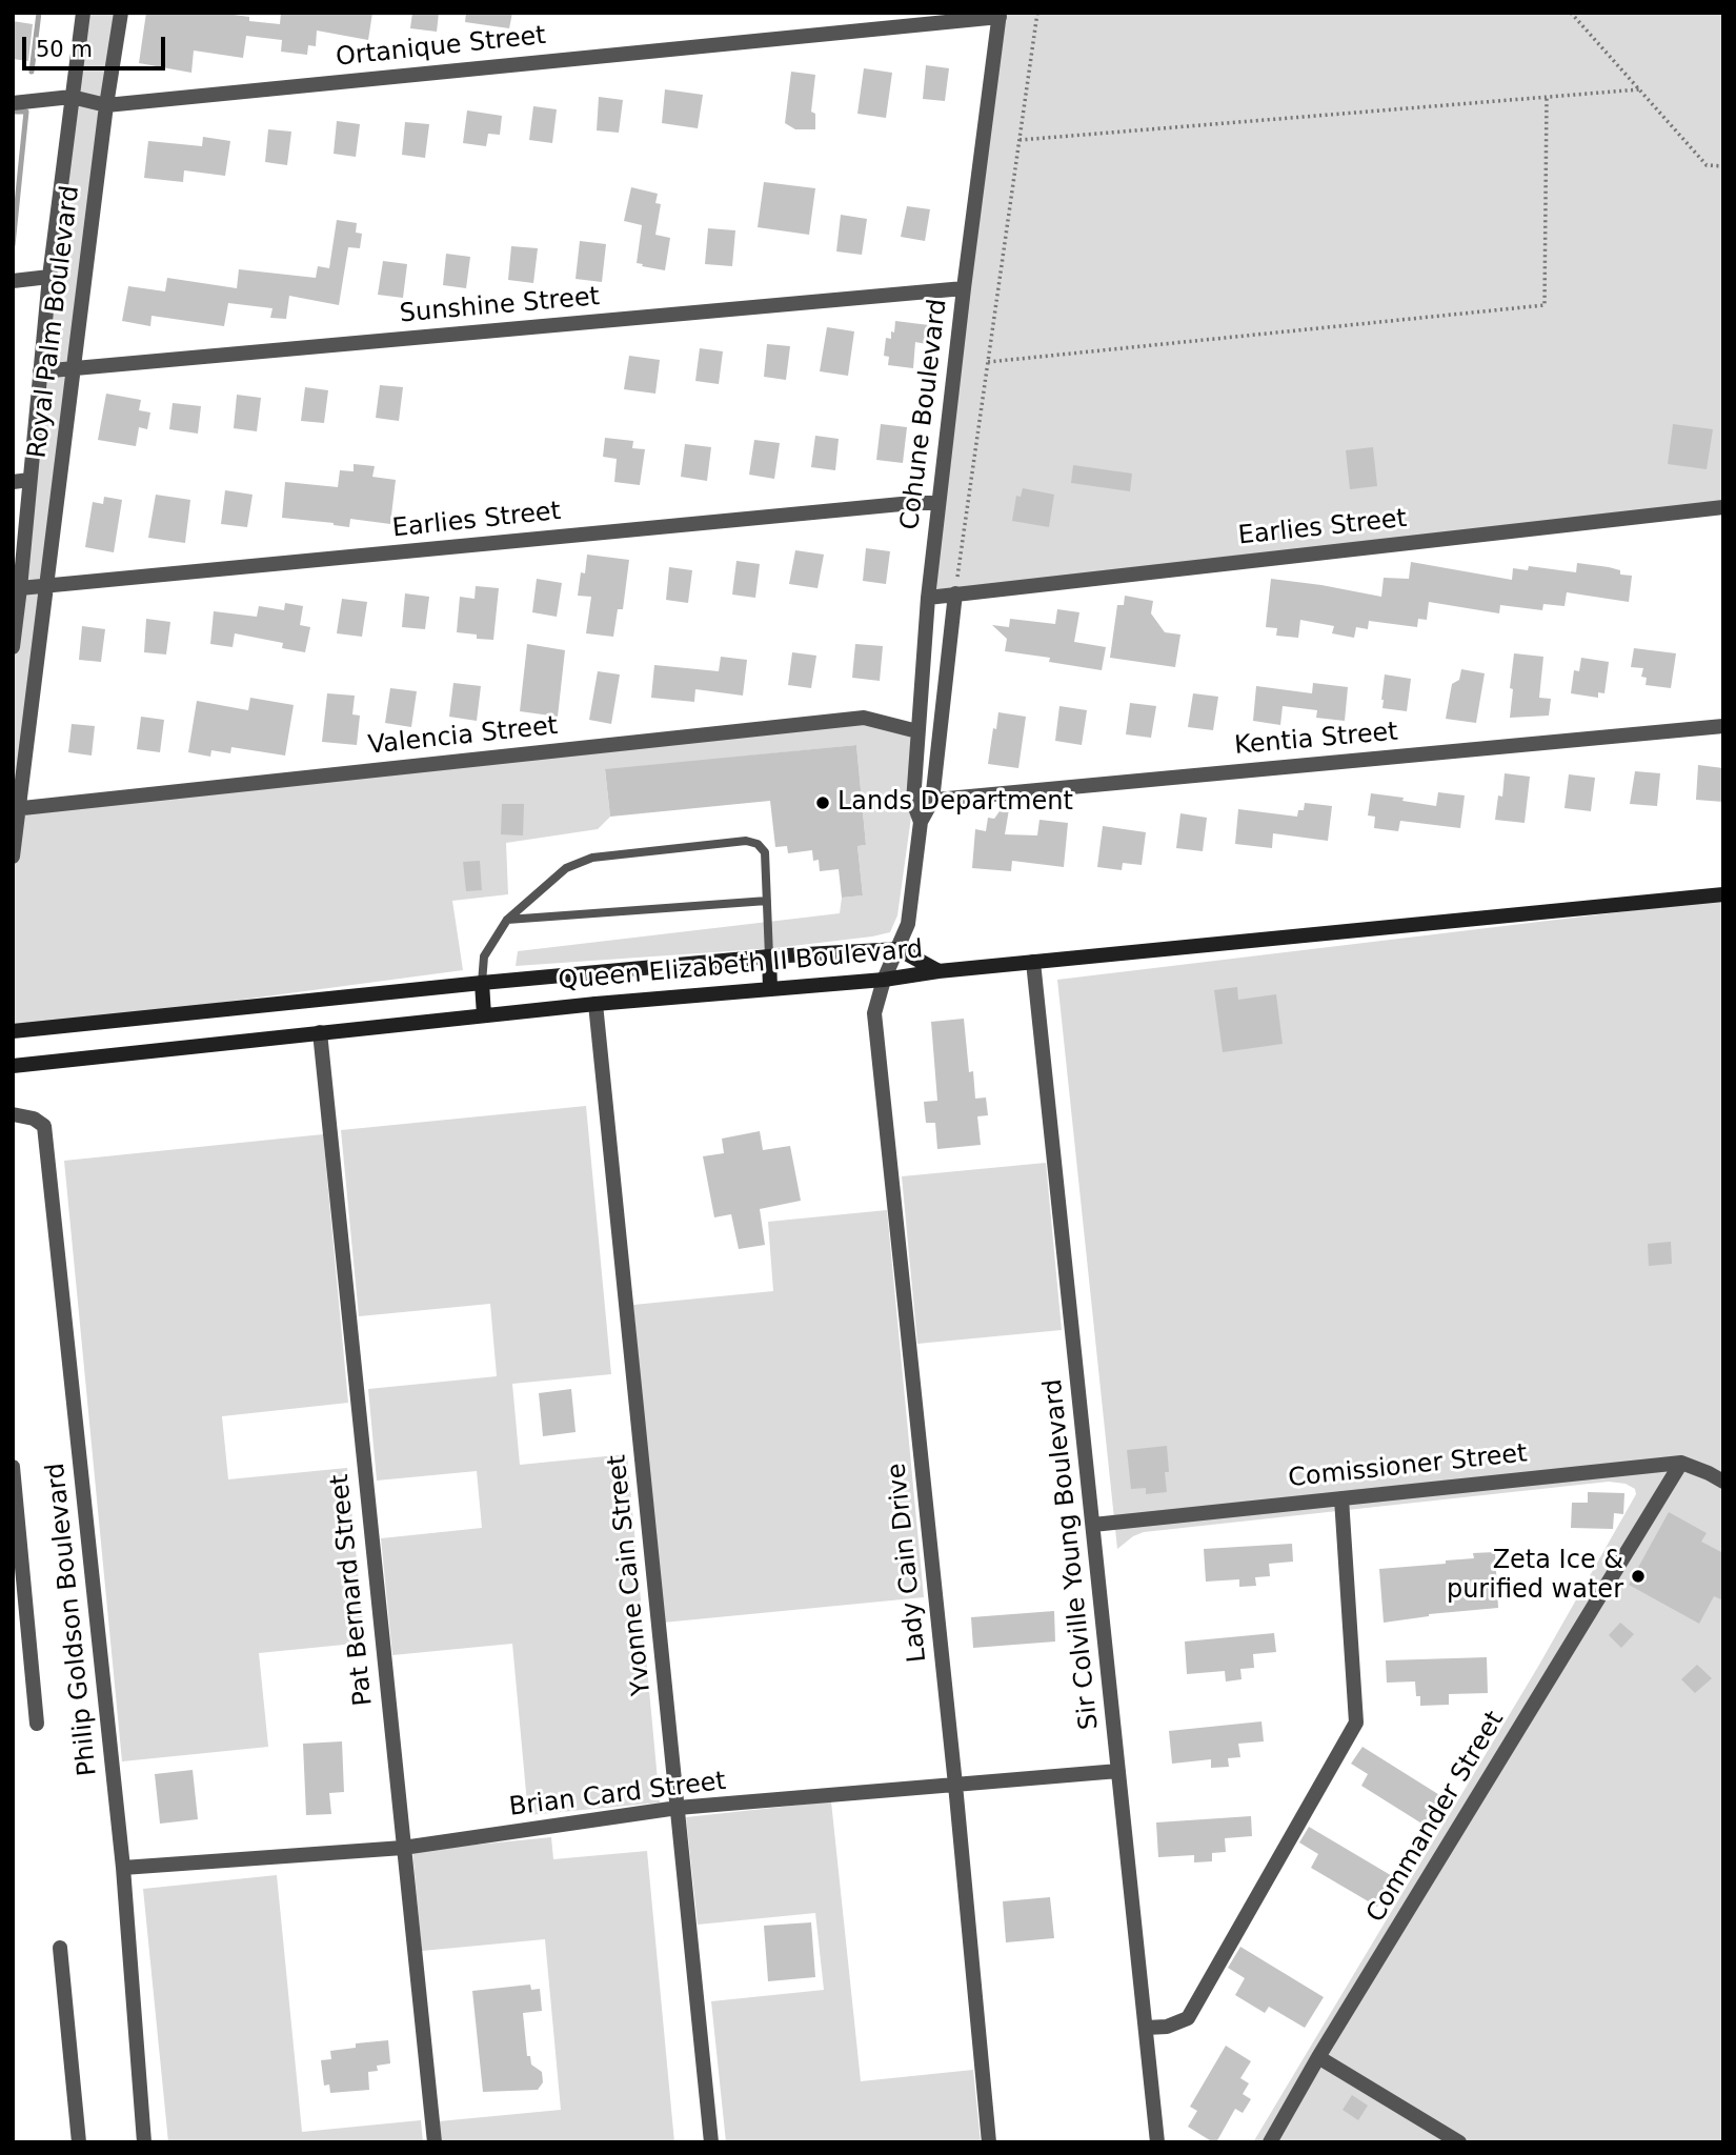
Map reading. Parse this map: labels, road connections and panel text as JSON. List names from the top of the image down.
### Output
{
  "streets": {
    "street": [
      "Ortanique Street",
      "Sunshine Street",
      "Royal Palm Boulevard",
      "Cohune Boulevard",
      "Earlies Street",
      "Valencia Street",
      "Kentia Street",
      "Queen Elizabeth II Boulevard",
      "Comissioner Street",
      "Sir Colville Young Boulevard",
      "Lady Cain Drive",
      "Yvonne Cain Street",
      "Pat Bernard Street",
      "Philip Goldson Boulevard",
      "Brian Card Street",
      "Commander Street"
    ]
  },
  "crossings": [
    ["Ortanique Street", "Royal Palm Boulevard"],
    ["Ortanique Street", "Cohune Boulevard"],
    ["Sunshine Street", "Royal Palm Boulevard"],
    ["Sunshine Street", "Cohune Boulevard"],
    ["Royal Palm Boulevard", "Earlies Street"],
    ["Royal Palm Boulevard", "Valencia Street"],
    ["Cohune Boulevard", "Earlies Street"],
    ["Cohune Boulevard", "Valencia Street"],
    ["Cohune Boulevard", "Kentia Street"],
    ["Cohune Boulevard", "Queen Elizabeth II Boulevard"],
    ["Cohune Boulevard", "Lady Cain Drive"],
    ["Queen Elizabeth II Boulevard", "Lady Cain Drive"],
    ["Queen Elizabeth II Boulevard", "Yvonne Cain Street"],
    ["Queen Elizabeth II Boulevard", "Pat Bernard Street"],
    ["Comissioner Street", "Sir Colville Young Boulevard"],
    ["Comissioner Street", "Commander Street"],
    ["Sir Colville Young Boulevard", "Brian Card Street"],
    ["Lady Cain Drive", "Brian Card Street"],
    ["Yvonne Cain Street", "Brian Card Street"],
    ["Pat Bernard Street", "Brian Card Street"],
    ["Philip Goldson Boulevard", "Brian Card Street"]
  ],
  "places": ["Lands Department", "Zeta Ice & purified water"],
  "scale_bar": "50 m"
}
